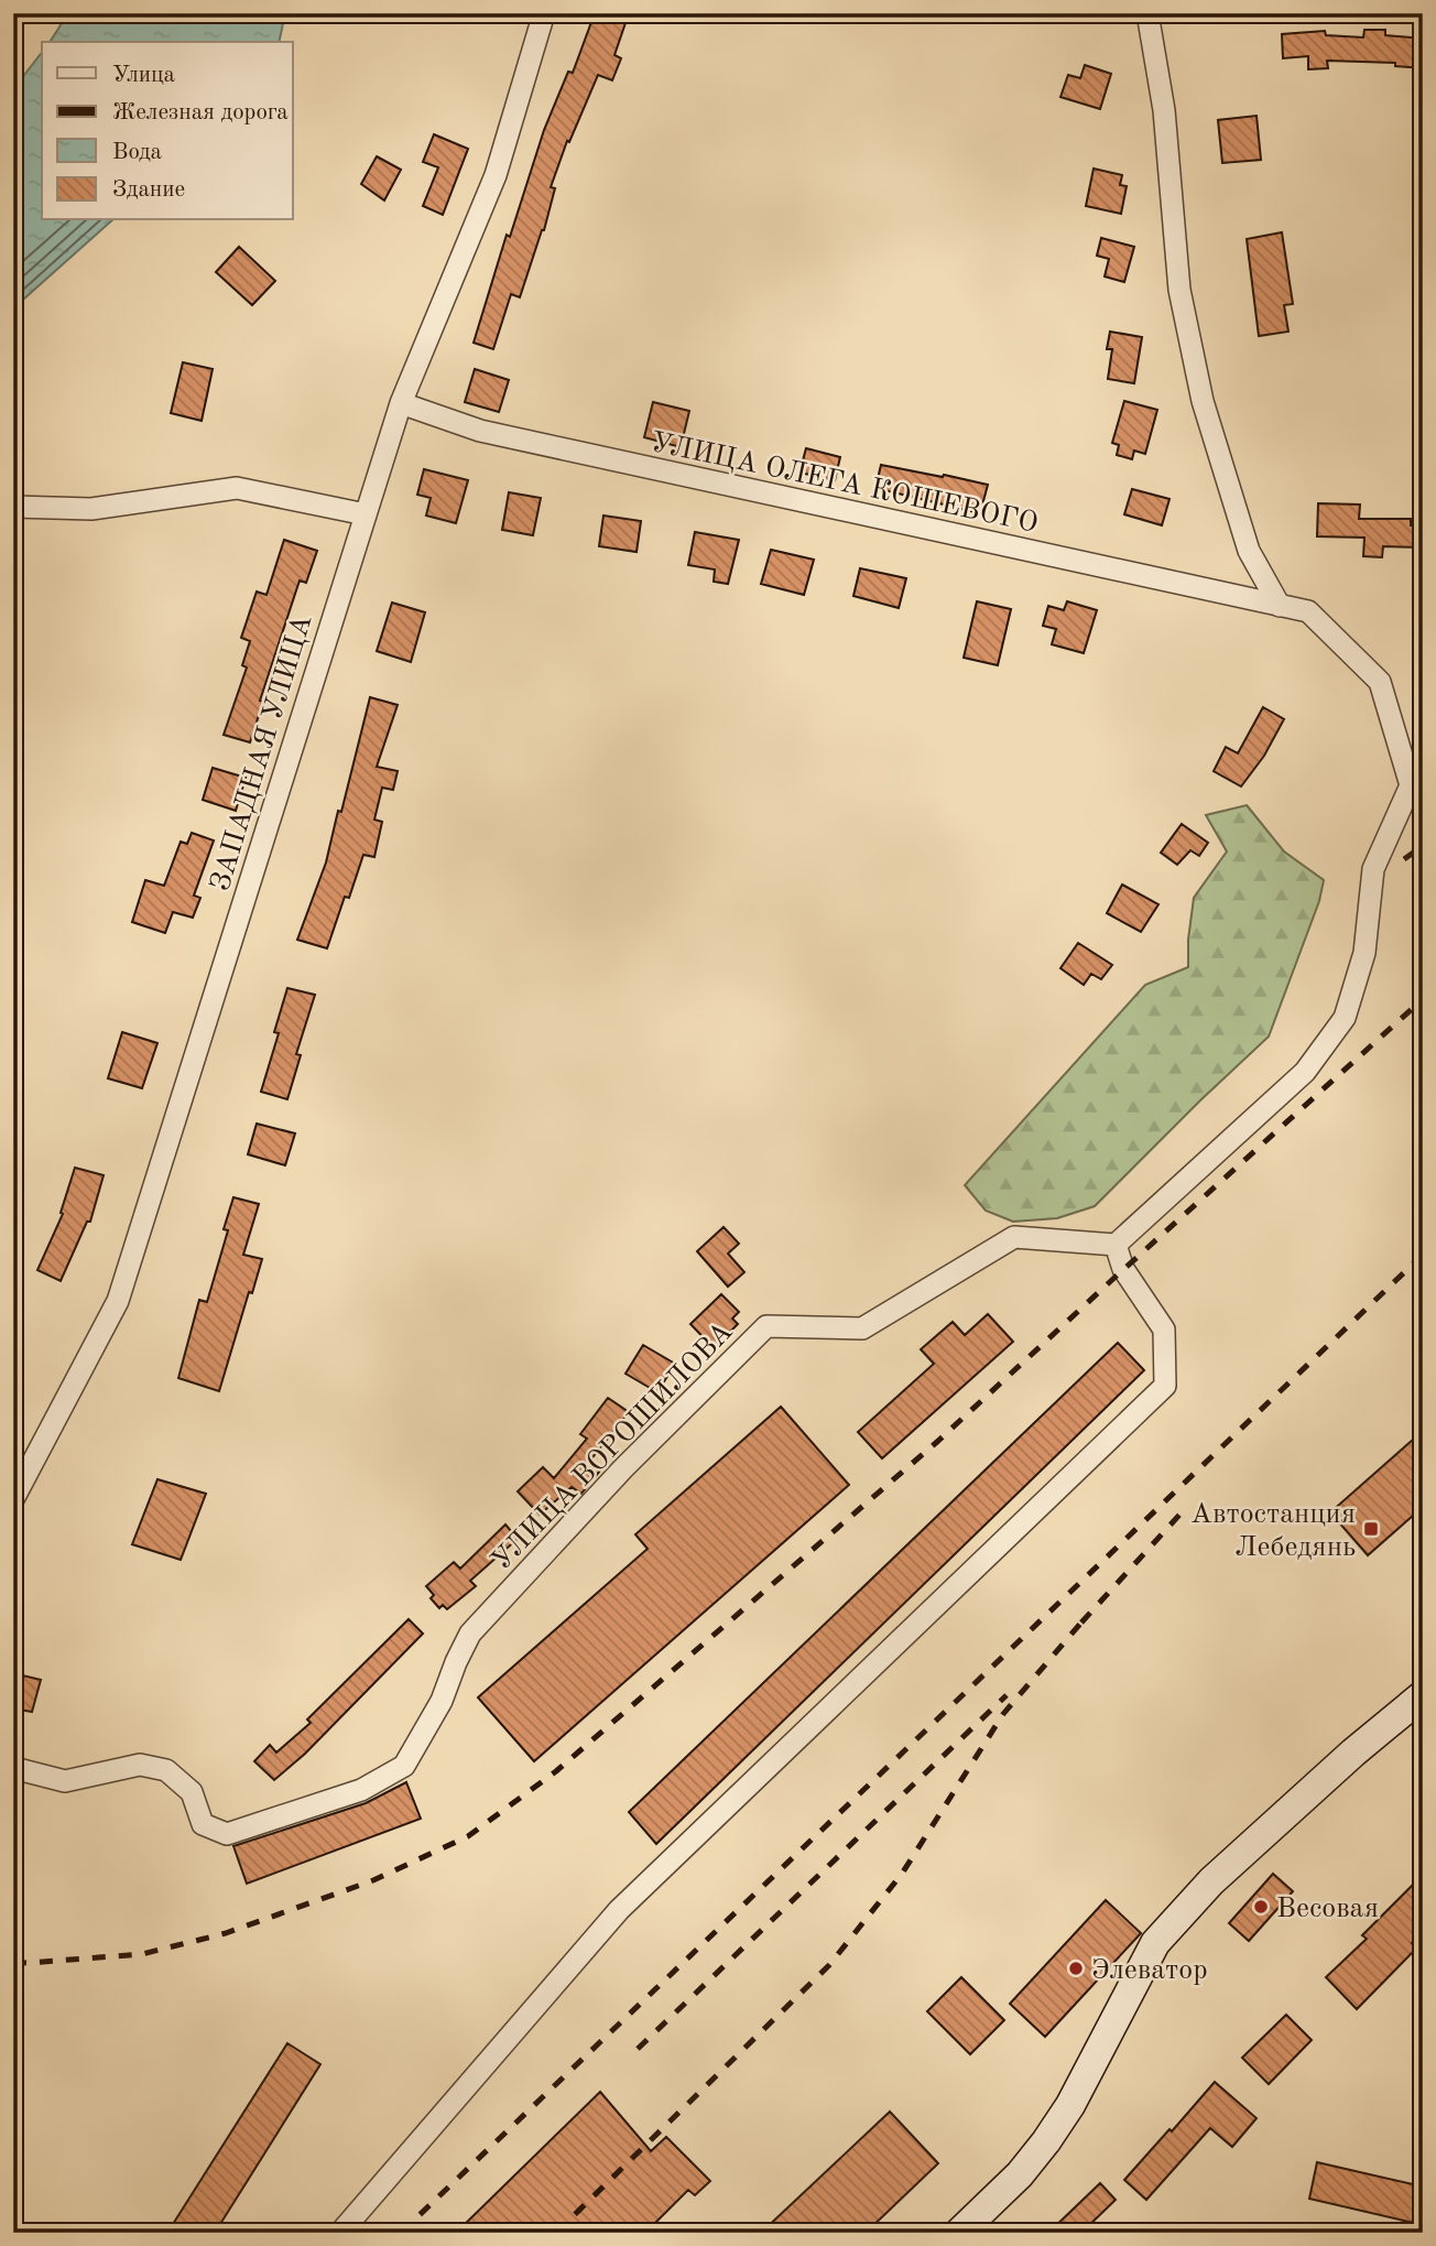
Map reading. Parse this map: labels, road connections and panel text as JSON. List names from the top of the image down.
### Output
{
  "streets": {
    "street": ["УЛИЦА ОЛЕГА КОШЕВОГО", "ЗАПАДНАЯ УЛИЦА", "УЛИЦА ВОРОШИЛОВА"]
  },
  "crossings": [
    ["УЛИЦА ОЛЕГА КОШЕВОГО", "ЗАПАДНАЯ УЛИЦА"]
  ],
  "places": {
    "transit": ["Автостанция Лебедянь"],
    "other": ["Весовая", "Элеватор"]
  },
  "legend": [
    "Улица",
    "Железная дорога",
    "Вода",
    "Здание"
  ]
}
